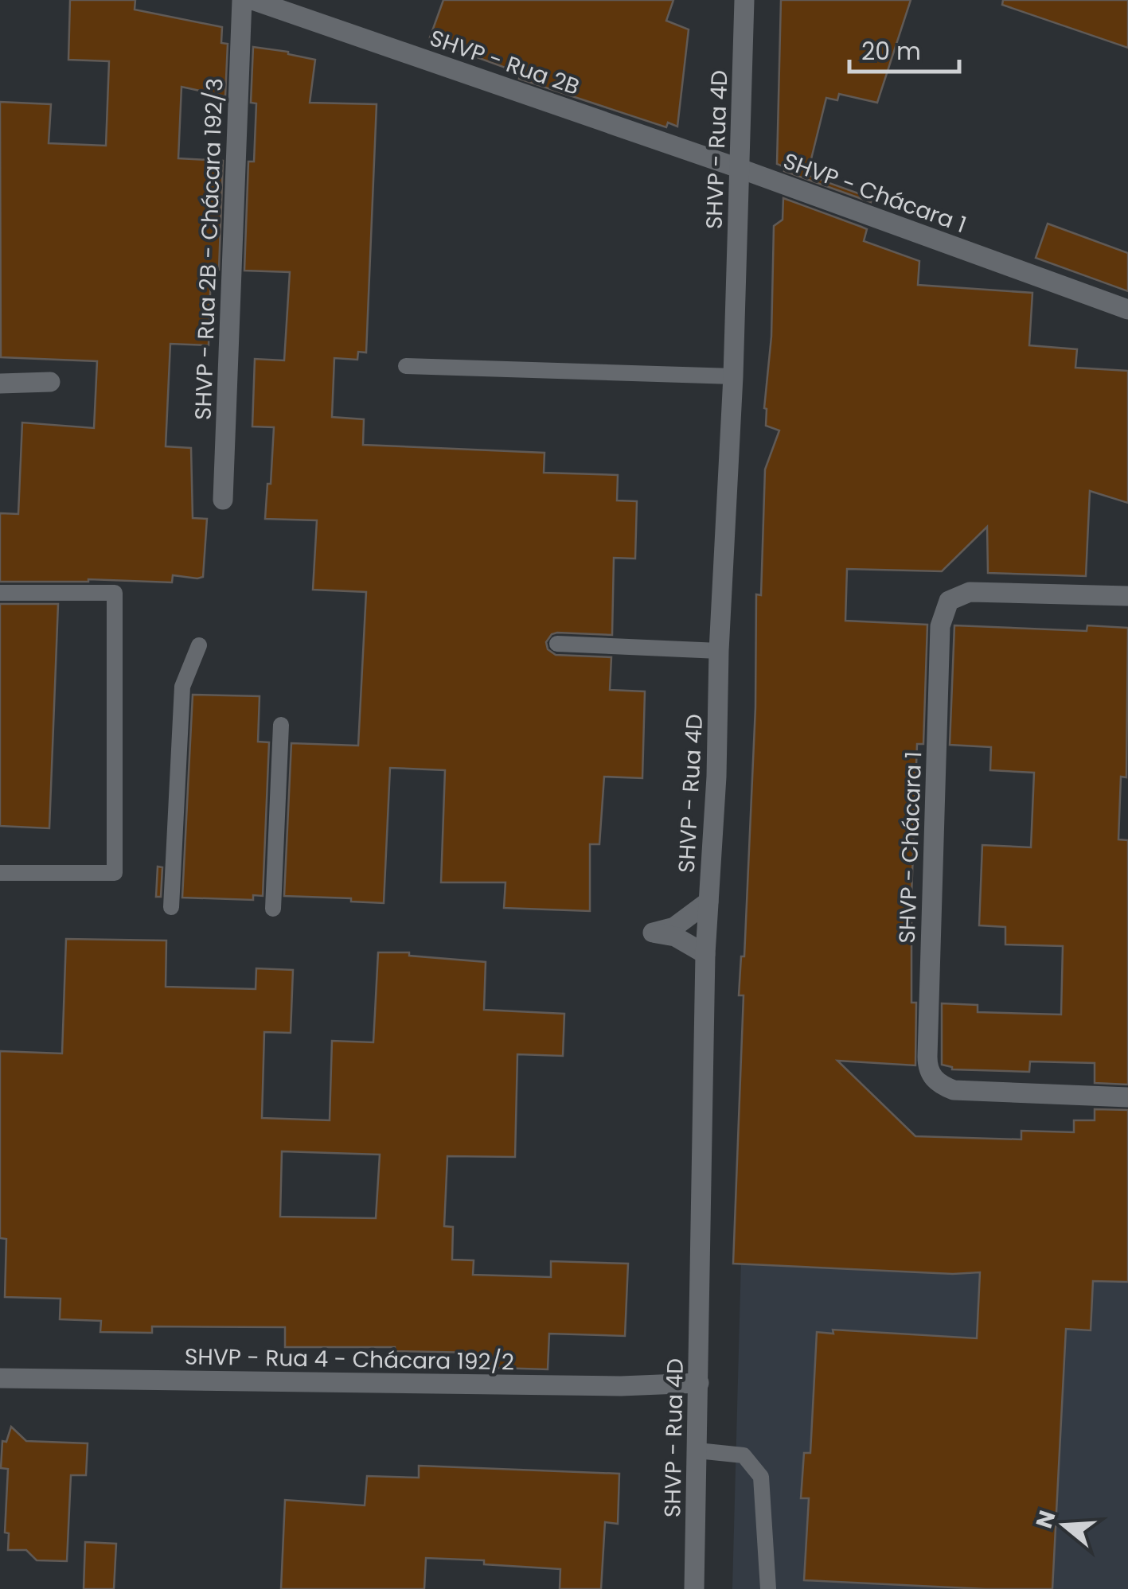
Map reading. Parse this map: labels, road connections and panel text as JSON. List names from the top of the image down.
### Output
{
  "streets": {
    "street": [
      "SHVP - Rua 2B",
      "SHVP - Rua 4D",
      "SHVP - Chácara 1",
      "SHVP - Rua 2B - Chácara 192/3",
      "SHVP - Rua 4 - Chácara 192/2"
    ]
  },
  "crossings": [
    ["SHVP - Rua 2B", "SHVP - Rua 4D"],
    ["SHVP - Rua 2B", "SHVP - Chácara 1"],
    ["SHVP - Rua 4D", "SHVP - Chácara 1"],
    ["SHVP - Rua 4D", "SHVP - Rua 4 - Chácara 192/2"]
  ],
  "scale_bar": "20 m",
  "north": "left"
}
